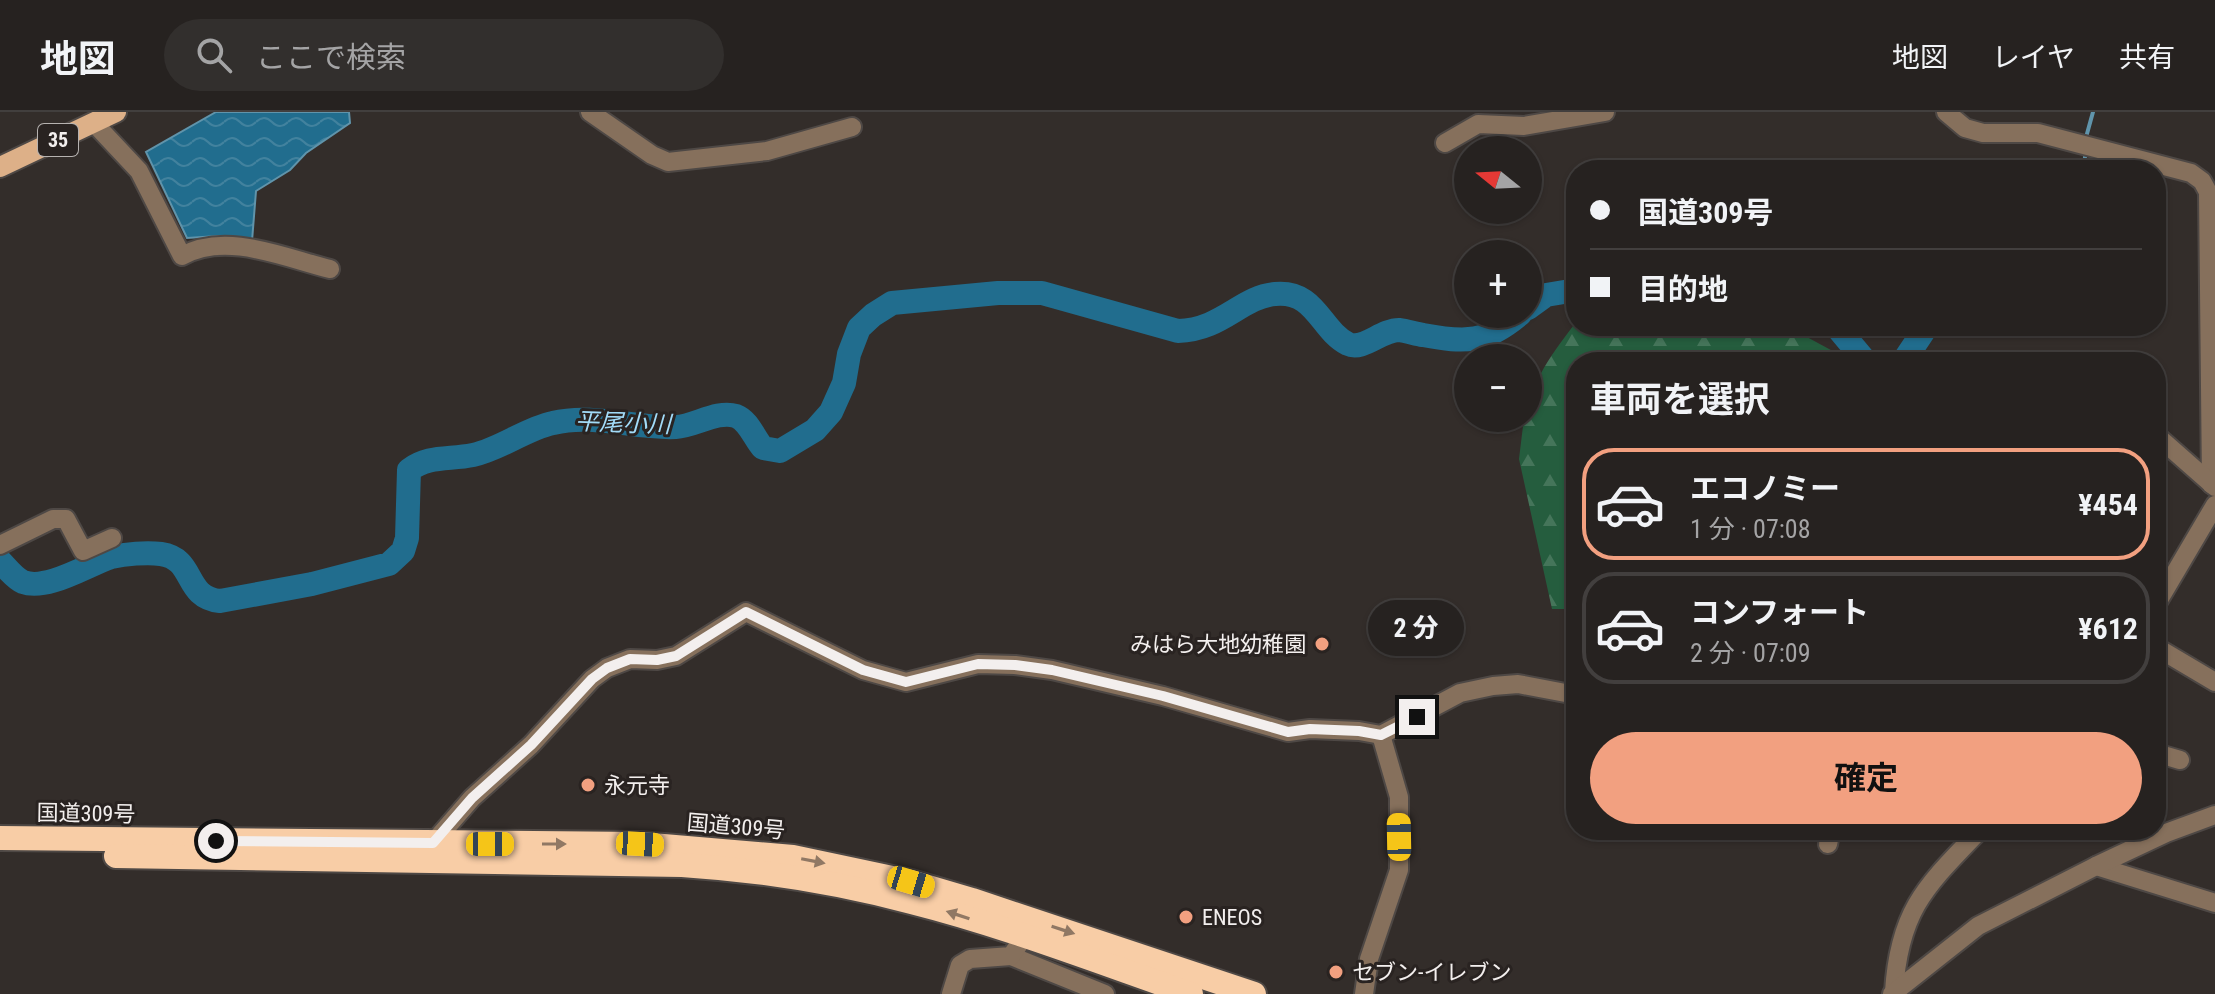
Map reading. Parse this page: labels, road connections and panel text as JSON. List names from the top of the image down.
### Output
{
  "streets": {
    "highway": ["国道309号"],
    "main road": ["35"]
  },
  "water": ["平尾小川"],
  "places": [
    "みはら大地幼稚園",
    "永元寺",
    "ENEOS",
    "セブン-イレブン"
  ],
  "north": "left",
  "page": {
    "header": "地図",
    "search": "ここで検索",
    "nav": ["地図", "レイヤ", "共有"],
    "map_buttons": ["+", "−"],
    "banner": ["国道309号", "目的地"],
    "heading": "車両を選択",
    "list": [
      {
        "name": "エコノミー",
        "note": "1 分 · 07:08",
        "value": "¥454"
      },
      {
        "name": "コンフォート",
        "note": "2 分 · 07:09",
        "value": "¥612"
      }
    ],
    "bubble": "2 分",
    "buttons": "確定"
  }
}
